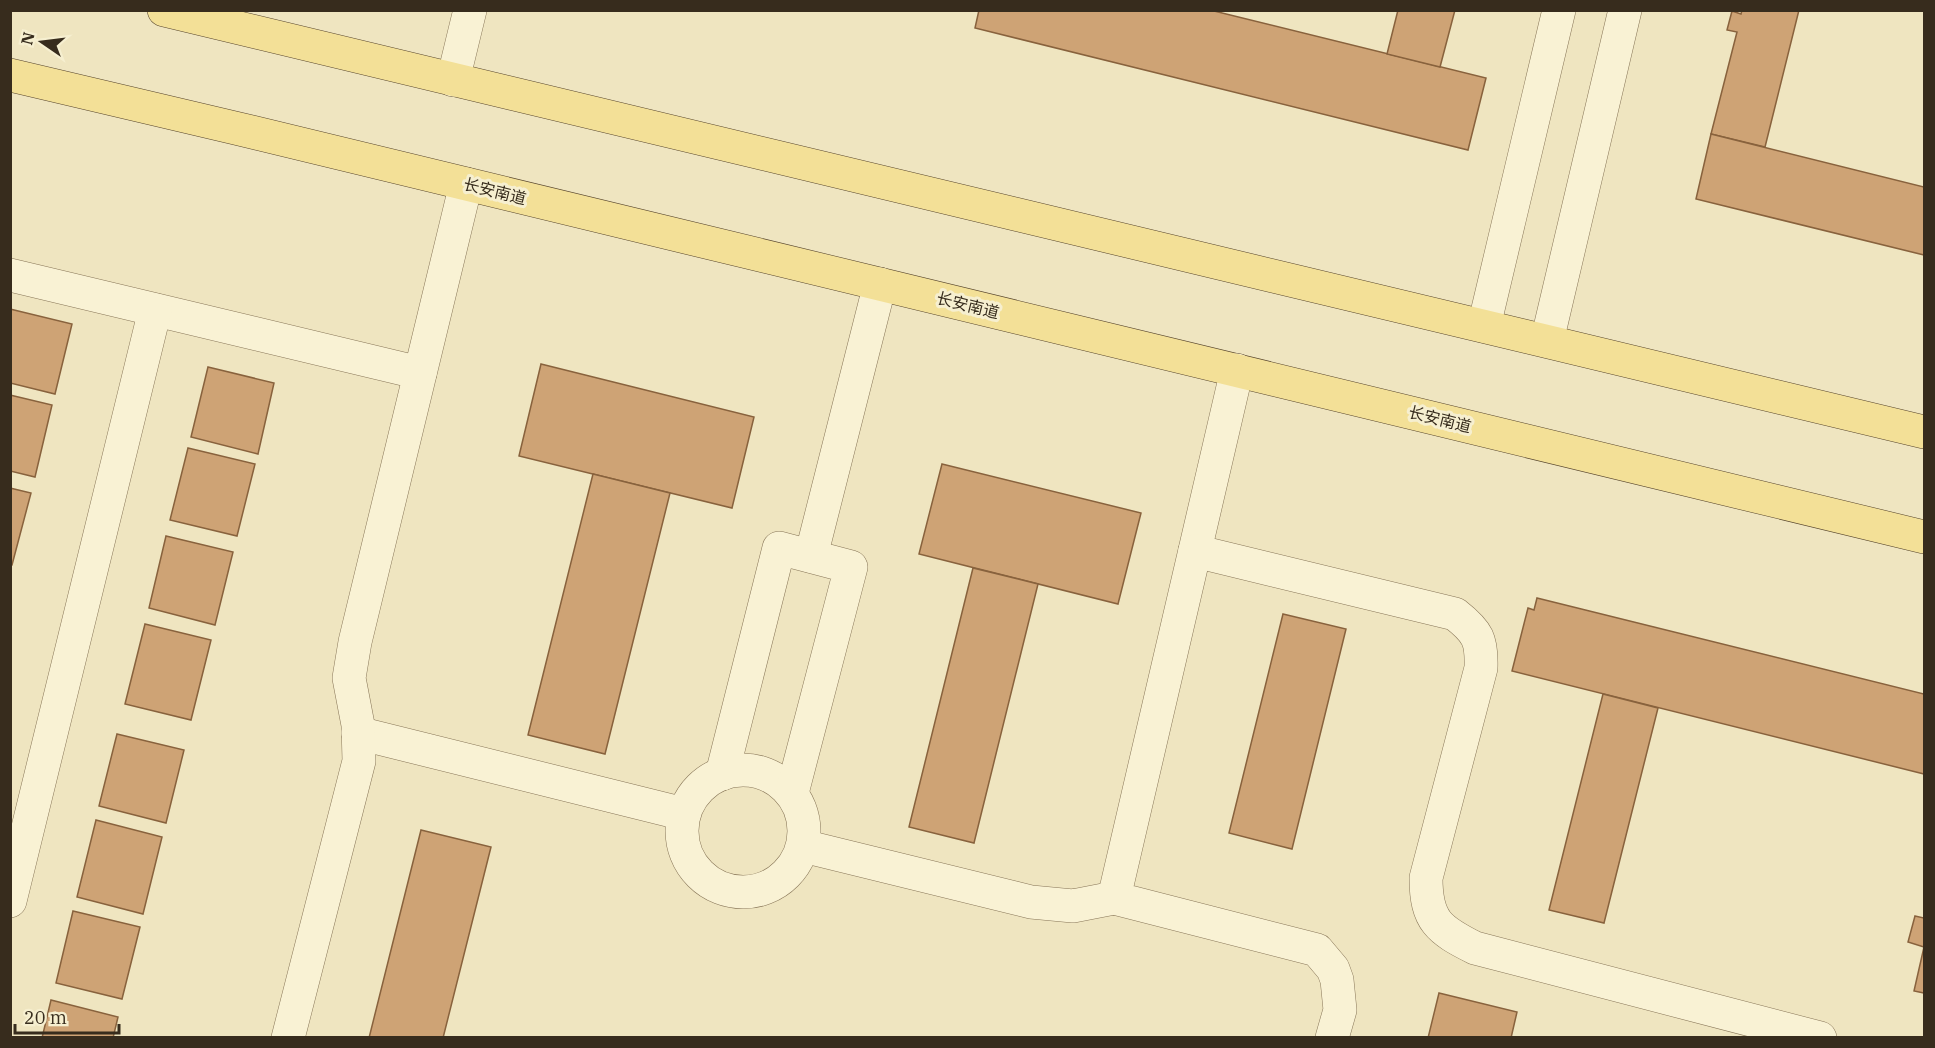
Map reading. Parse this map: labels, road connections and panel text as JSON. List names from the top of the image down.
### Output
{
  "streets": {
    "main road": ["长安南道"]
  },
  "scale_bar": "20 m",
  "north": "left"
}
